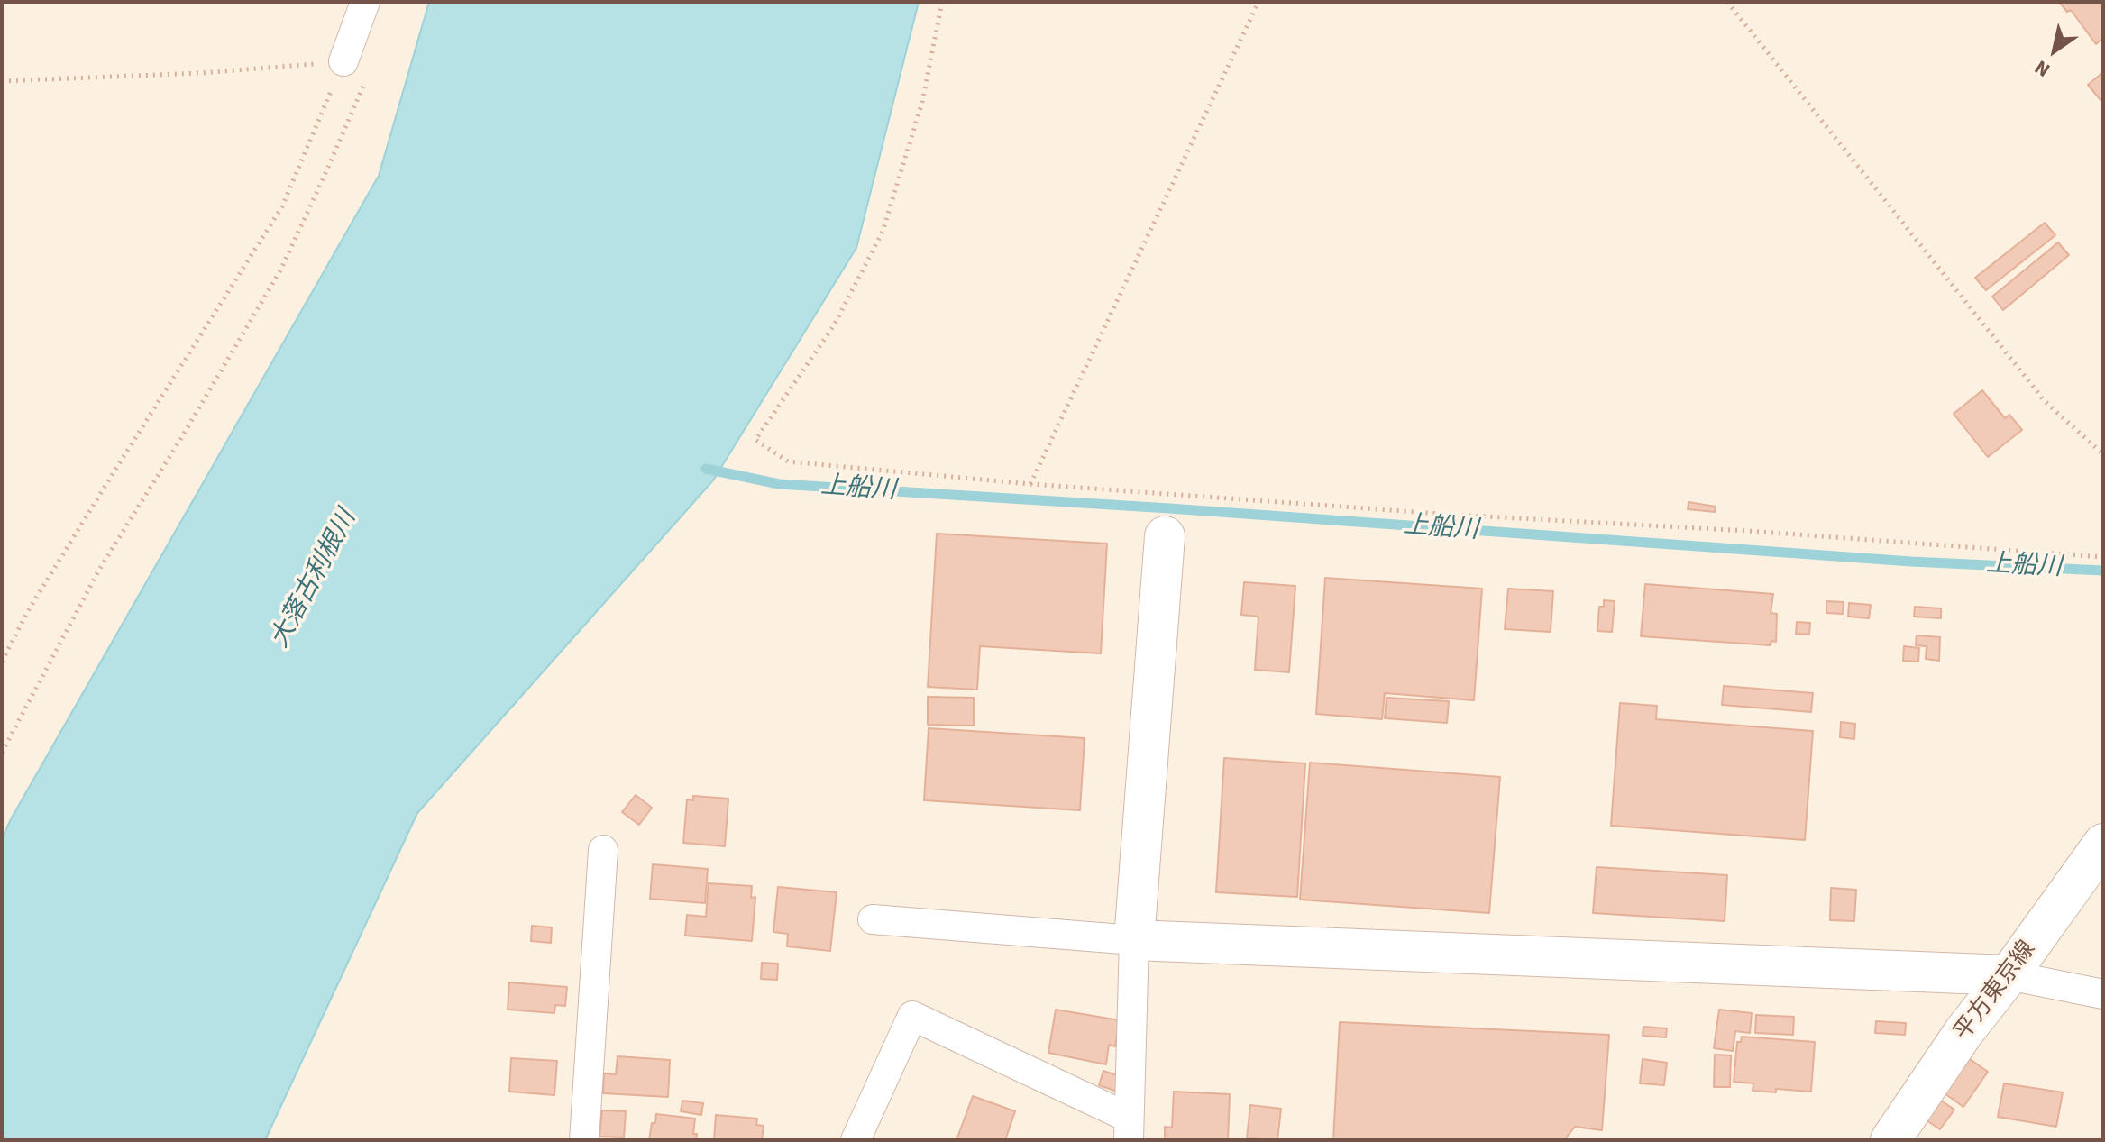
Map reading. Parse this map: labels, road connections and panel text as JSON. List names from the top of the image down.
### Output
{
  "streets": {
    "street": ["平方東京線"]
  },
  "water": ["上船川", "大落古利根川"],
  "north": "bottom left"
}
